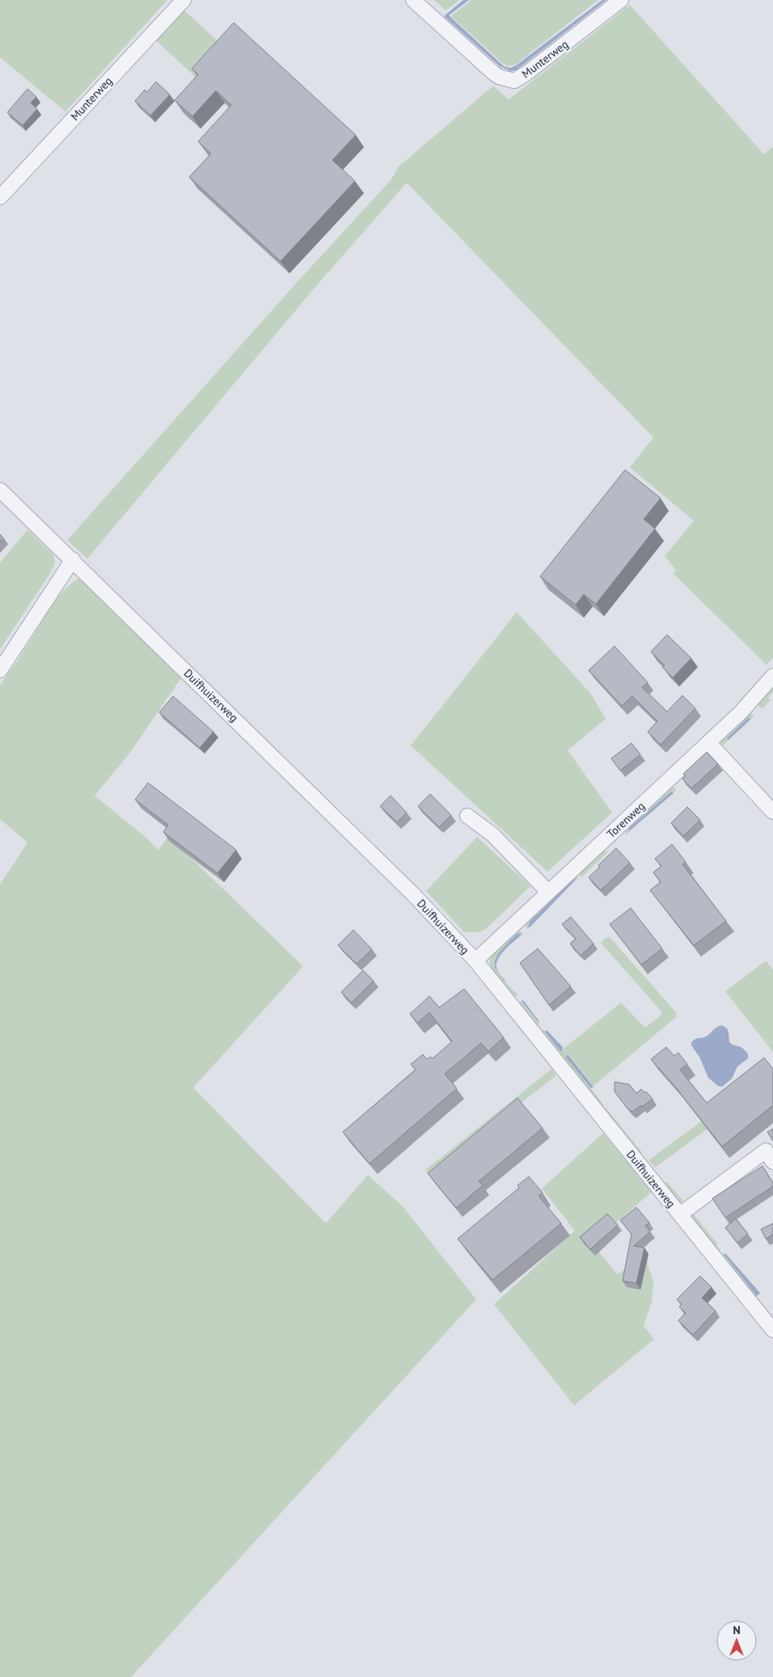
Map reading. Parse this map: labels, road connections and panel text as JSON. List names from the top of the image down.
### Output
{
  "streets": {
    "street": ["Munterweg", "Duifhuizerweg", "Torenweg"]
  },
  "crossings": [
    ["Duifhuizerweg", "Torenweg"]
  ],
  "north": "top"
}
